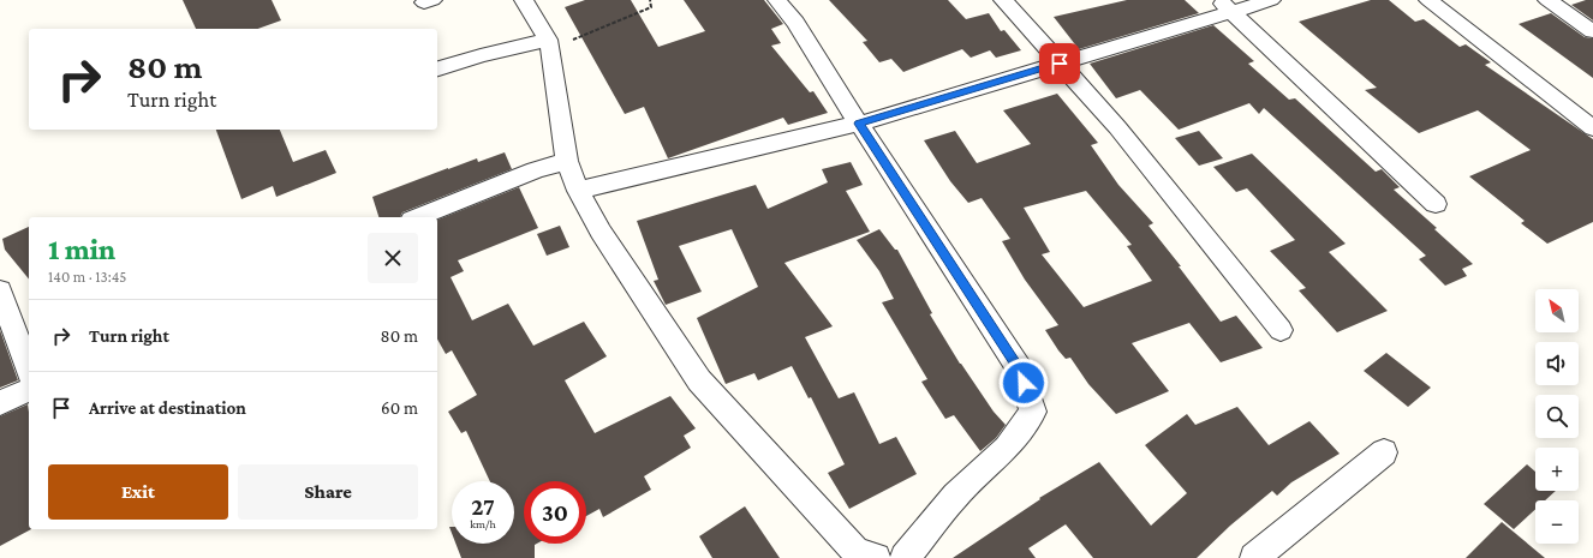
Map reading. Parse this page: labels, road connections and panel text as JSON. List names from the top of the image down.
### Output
{
  "north": "top left",
  "page": {
    "turn": ["80 m", "Turn right"],
    "heading": ["1 min", "140 m · 13:45"],
    "map_buttons": ["+", "−"],
    "list": [
      {
        "name": "Turn right",
        "value": "80 m"
      },
      {
        "name": "Arrive at destination",
        "value": "60 m"
      }
    ],
    "buttons": ["Exit", "Share"],
    "speed": "27 km/h",
    "limit": "30"
  }
}
